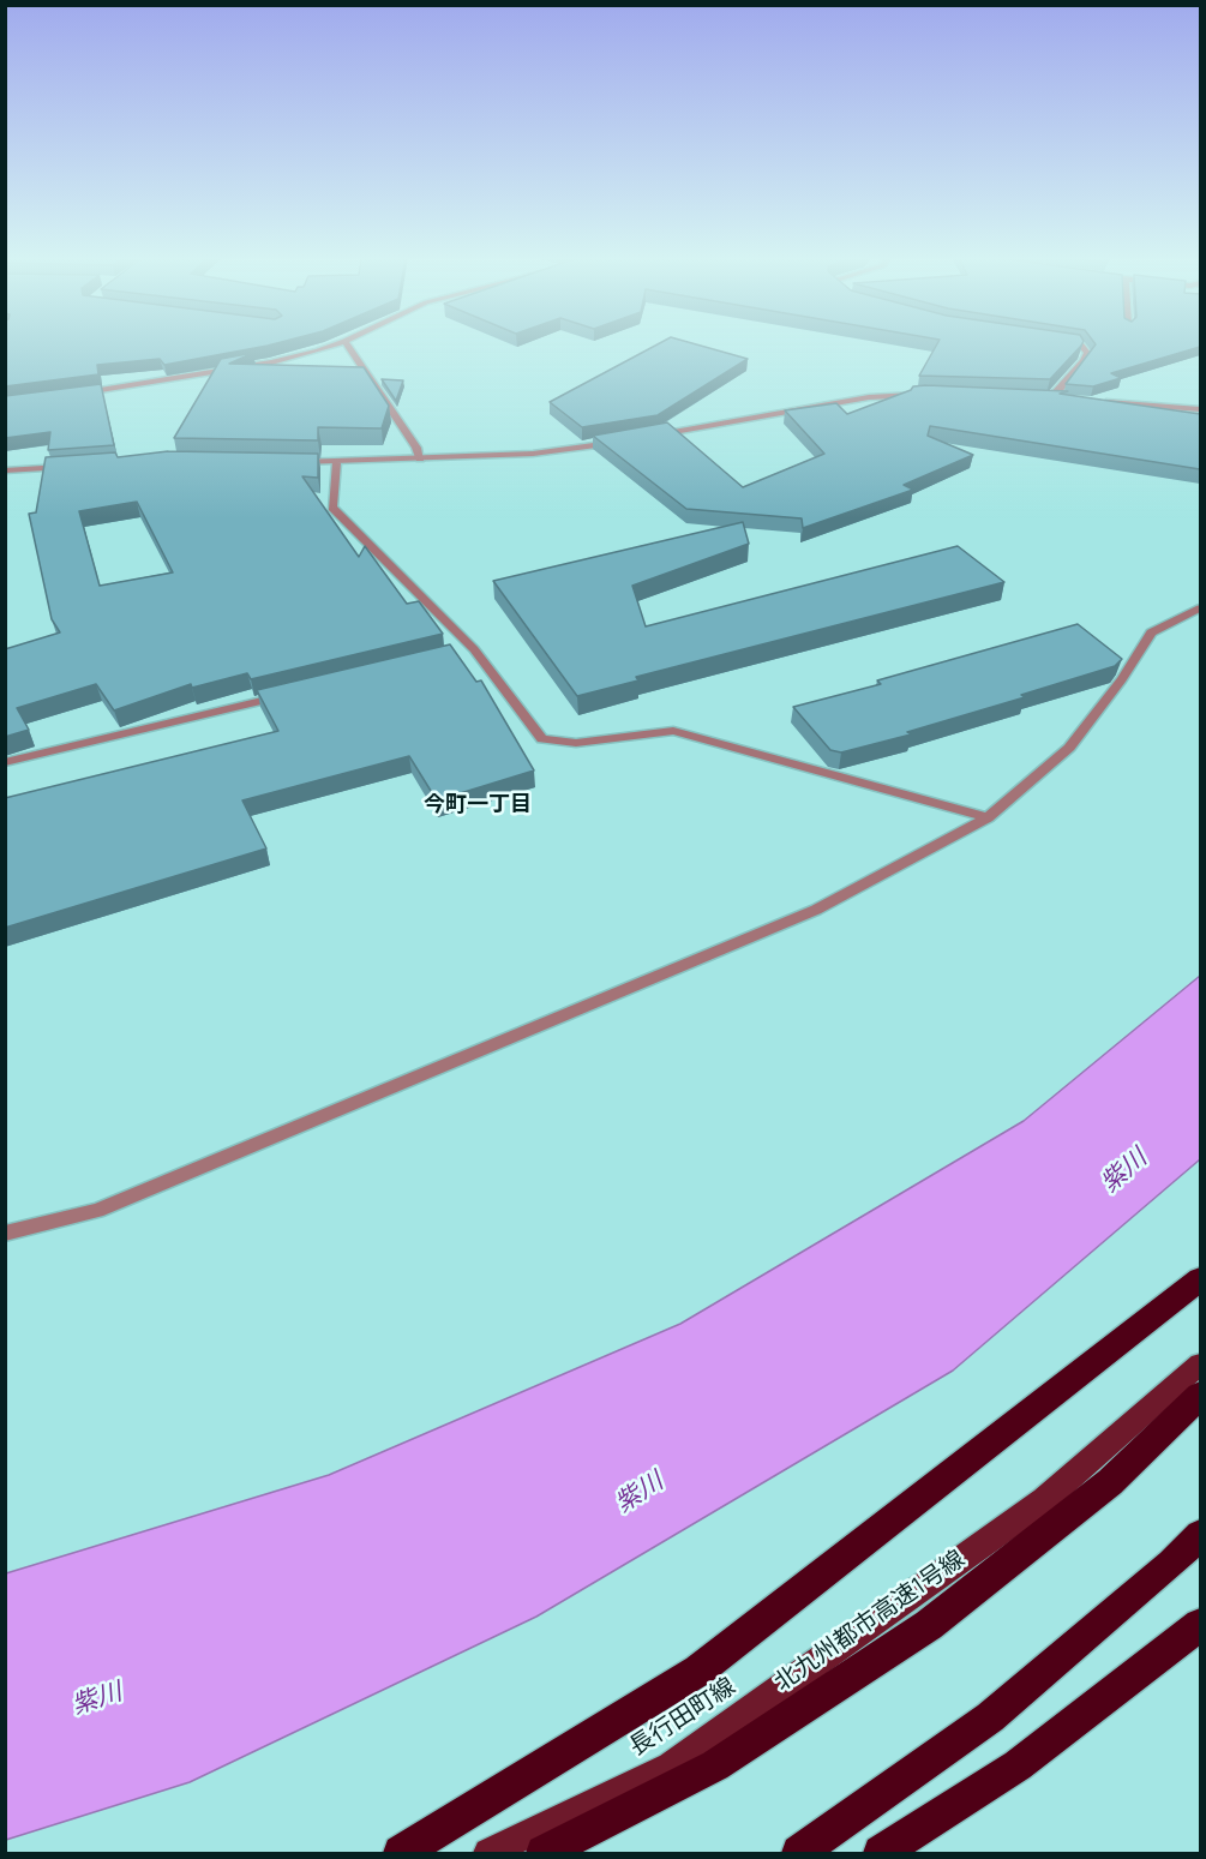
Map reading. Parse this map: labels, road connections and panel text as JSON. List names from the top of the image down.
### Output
{
  "streets": {
    "highway": ["北九州都市高速1号線"],
    "main road": ["長行田町線"]
  },
  "districts": ["今町一丁目"],
  "water": ["紫川"]
}
